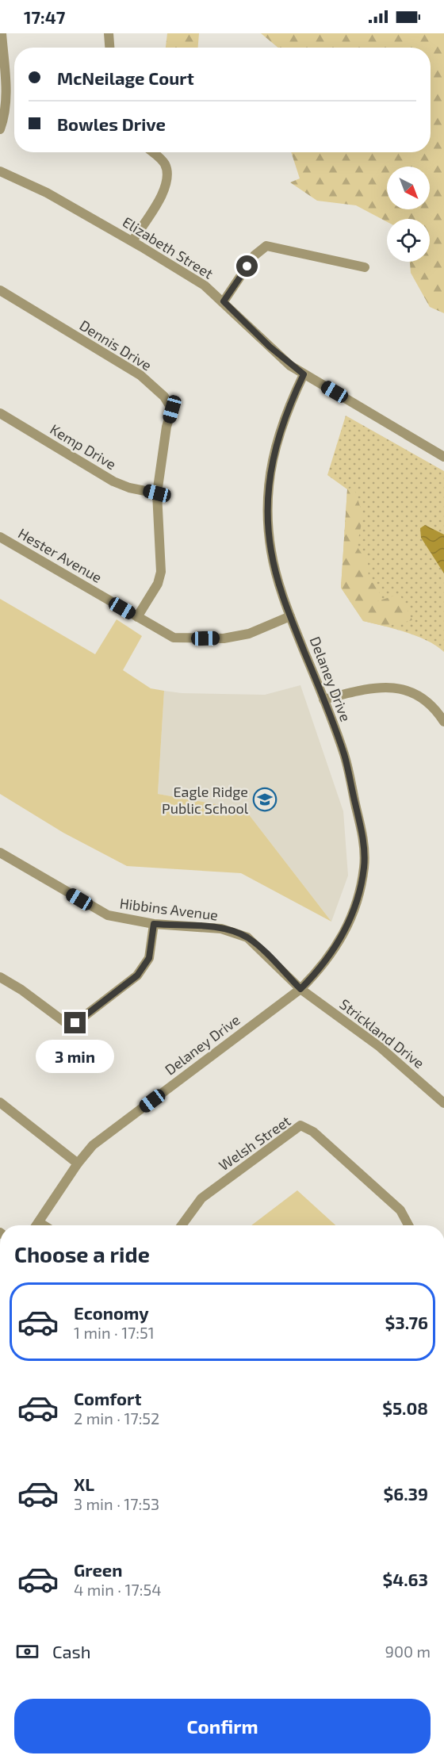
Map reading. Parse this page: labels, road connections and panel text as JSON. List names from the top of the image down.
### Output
{
  "streets": {
    "street": [
      "Elizabeth Street",
      "Dennis Drive",
      "Kemp Drive",
      "Hester Avenue",
      "Delaney Drive",
      "Hibbins Avenue",
      "Strickland Drive",
      "Welsh Street"
    ]
  },
  "crossings": [
    ["Elizabeth Street", "Delaney Drive"],
    ["Dennis Drive", "Kemp Drive"],
    ["Dennis Drive", "Hester Avenue"],
    ["Hester Avenue", "Delaney Drive"],
    ["Delaney Drive", "Hibbins Avenue"],
    ["Delaney Drive", "Strickland Drive"],
    ["Hibbins Avenue", "Strickland Drive"]
  ],
  "places": {
    "school or university": ["Eagle Ridge Public School"]
  },
  "north": "bottom right",
  "page": {
    "status": "17:47",
    "banner": ["McNeilage Court", "Bowles Drive"],
    "bubble": "3 min",
    "heading": "Choose a ride",
    "list": [
      {
        "name": "Economy",
        "note": "1 min · 17:51",
        "value": "$3.76"
      },
      {
        "name": "Comfort",
        "note": "2 min · 17:52",
        "value": "$5.08"
      },
      {
        "name": "XL",
        "note": "3 min · 17:53",
        "value": "$6.39"
      },
      {
        "name": "Green",
        "note": "4 min · 17:54",
        "value": "$4.63"
      }
    ],
    "pay": ["Cash", "900 m"],
    "buttons": "Confirm"
  }
}
